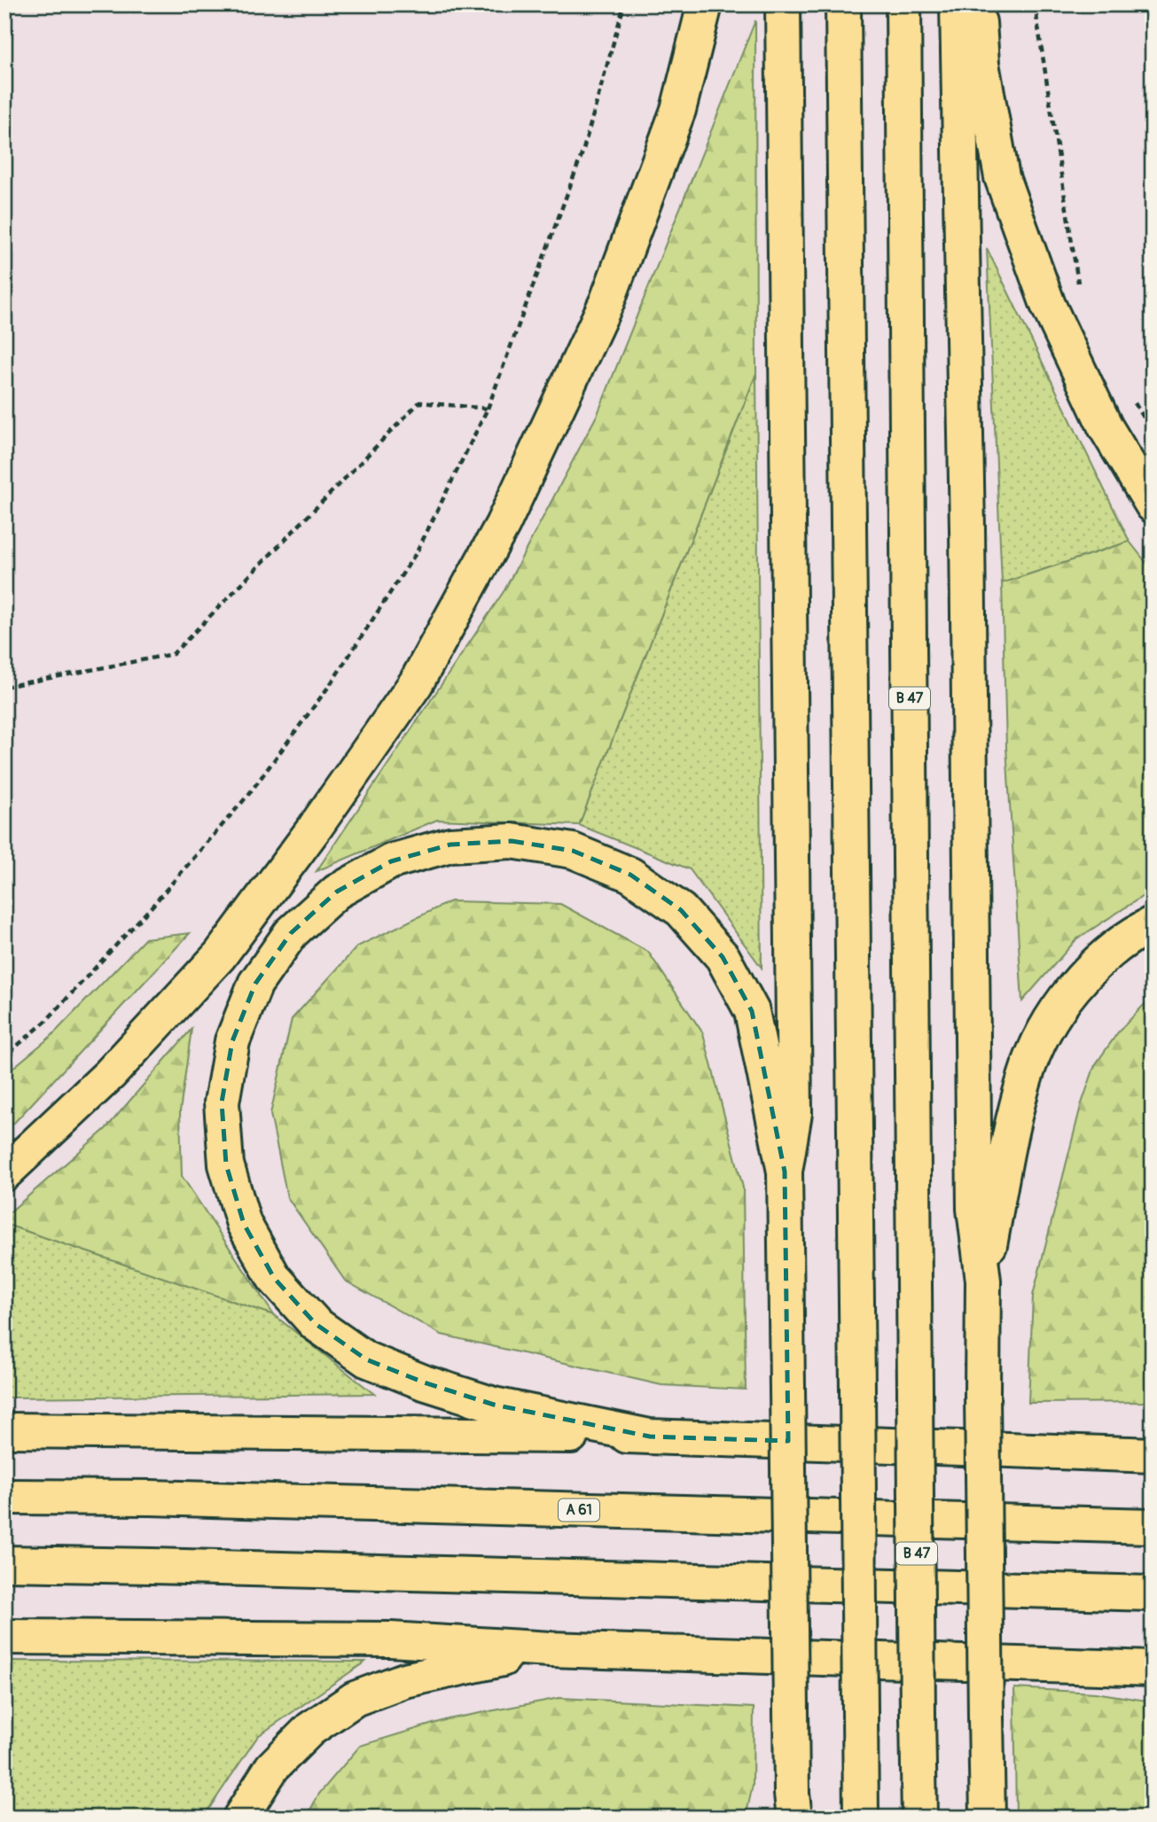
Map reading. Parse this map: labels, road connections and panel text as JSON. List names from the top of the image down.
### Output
{
  "streets": {
    "highway": ["B 47", "A 61"]
  }
}
